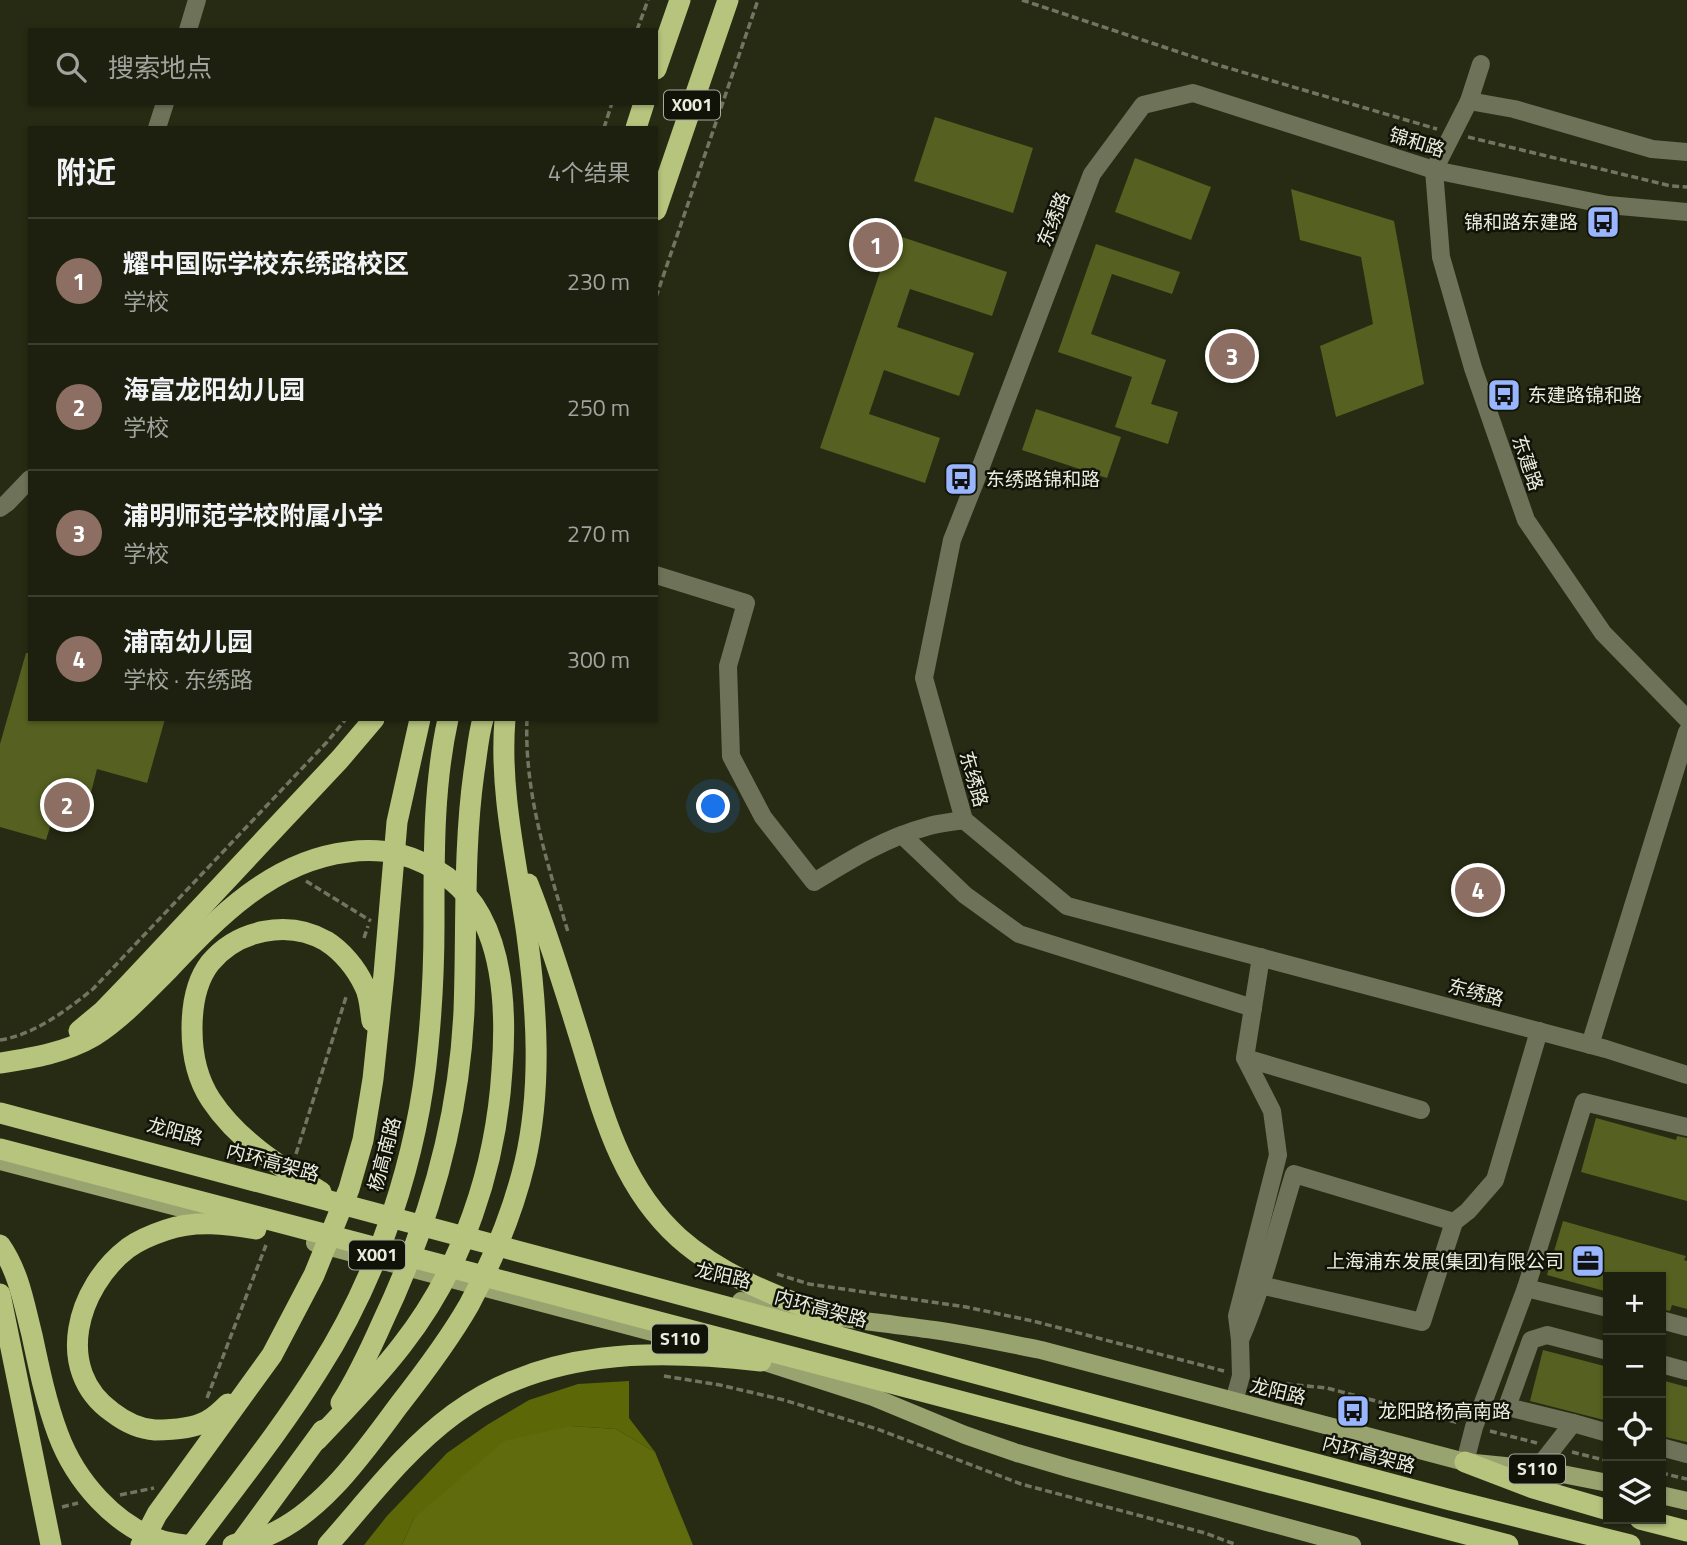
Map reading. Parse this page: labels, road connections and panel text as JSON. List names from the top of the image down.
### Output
{
  "streets": {
    "highway": ["X001", "杨高南路", "内环高架路"],
    "main road": ["龙阳路", "S110"],
    "street": ["锦和路", "东绣路", "东建路"]
  },
  "crossings": [
    ["锦和路", "东绣路"],
    ["锦和路", "东建路"]
  ],
  "places": {
    "bus stop": [
      "锦和路东建路",
      "东建路锦和路",
      "东绣路锦和路",
      "龙阳路杨高南路"
    ],
    "office": ["上海浦东发展(集团)有限公司"]
  },
  "page": {
    "search": "搜索地点",
    "heading": ["附近", "4个结果"],
    "list": [
      {
        "mark": "1",
        "name": "耀中国际学校东绣路校区",
        "note": "学校",
        "value": "230 m"
      },
      {
        "mark": "2",
        "name": "海富龙阳幼儿园",
        "note": "学校",
        "value": "250 m"
      },
      {
        "mark": "3",
        "name": "浦明师范学校附属小学",
        "note": "学校",
        "value": "270 m"
      },
      {
        "mark": "4",
        "name": "浦南幼儿园",
        "note": "学校 · 东绣路",
        "value": "300 m"
      }
    ],
    "pins": [
      "1",
      "3",
      "2",
      "4"
    ],
    "map_buttons": ["+", "−"]
  }
}
